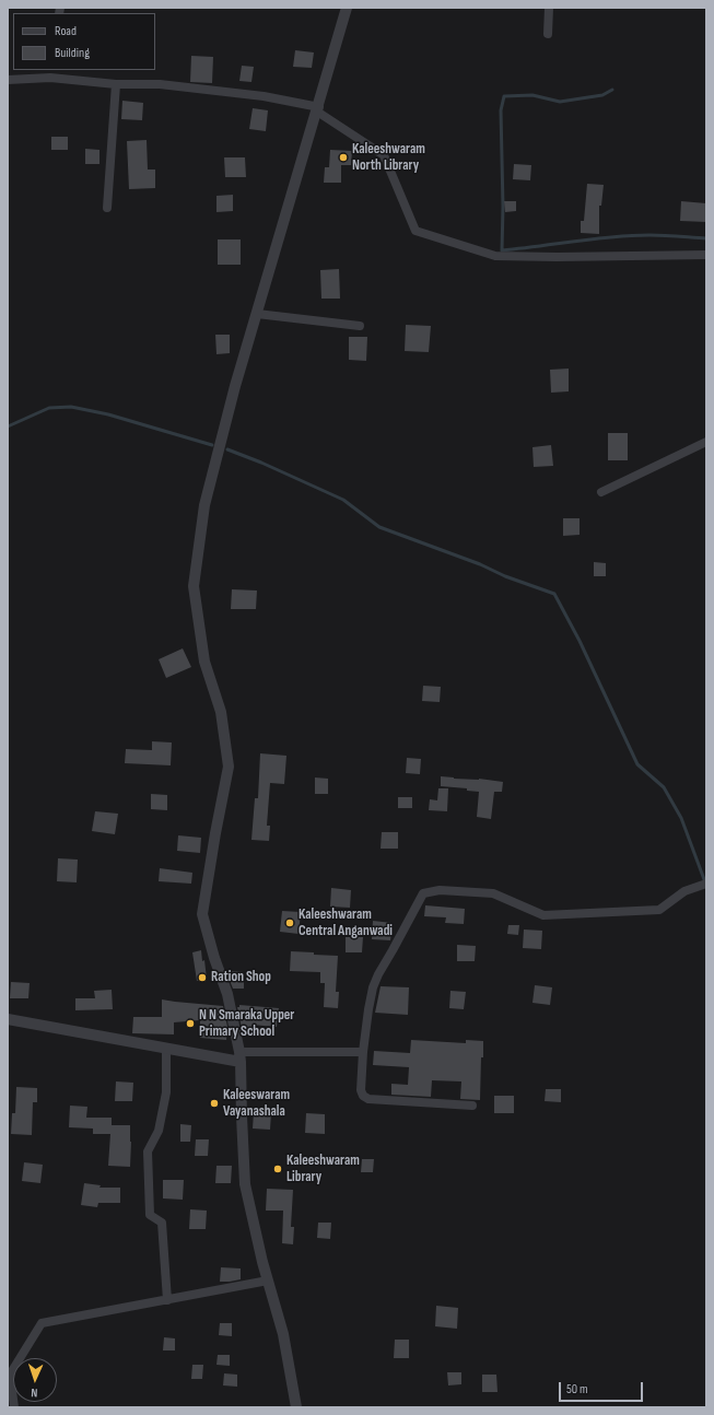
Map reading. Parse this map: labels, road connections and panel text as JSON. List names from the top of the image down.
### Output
{
  "places": [
    "Kaleeshwaram North Library",
    "Kaleeshwaram Central Anganwadi",
    "Ration Shop",
    "N N Smaraka Upper Primary School",
    "Kaleeswaram Vayanashala",
    "Kaleeshwaram Library"
  ],
  "legend": ["Road", "Building"],
  "scale_bar": "50 m",
  "north": "bottom"
}
